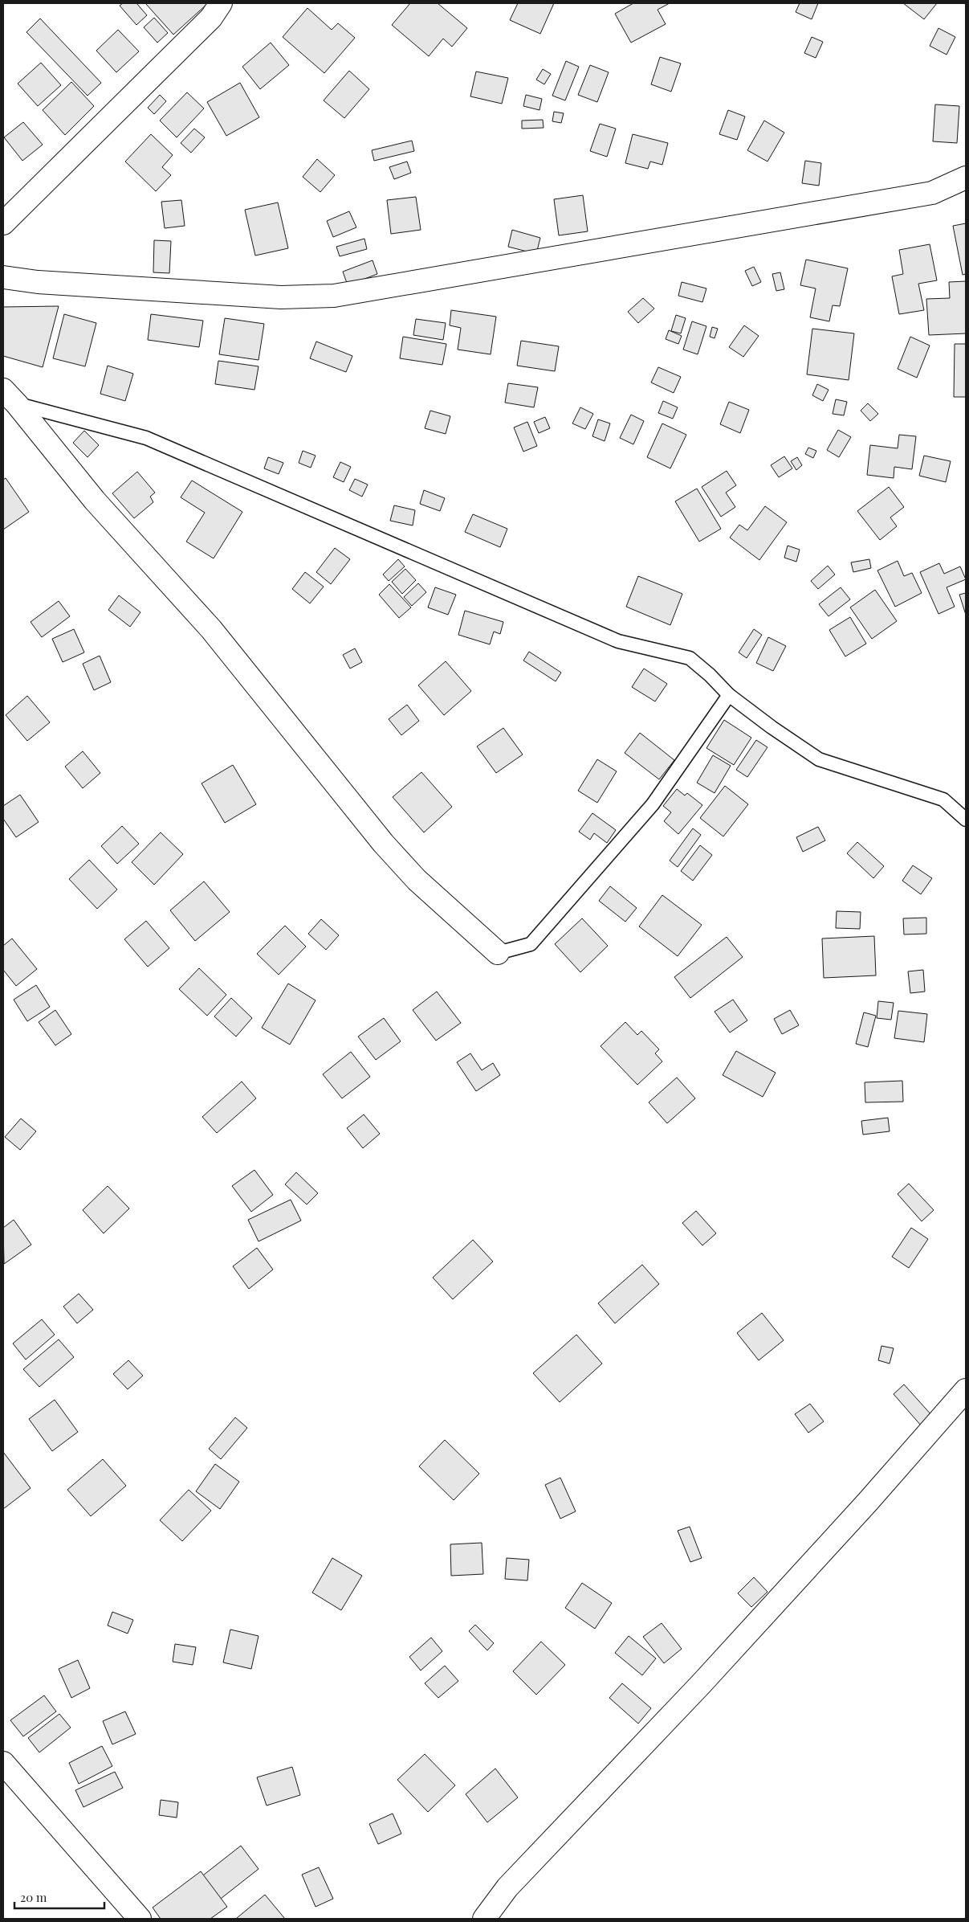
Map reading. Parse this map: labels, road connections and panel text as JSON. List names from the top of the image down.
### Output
{
  "scale_bar": "20 m"
}
